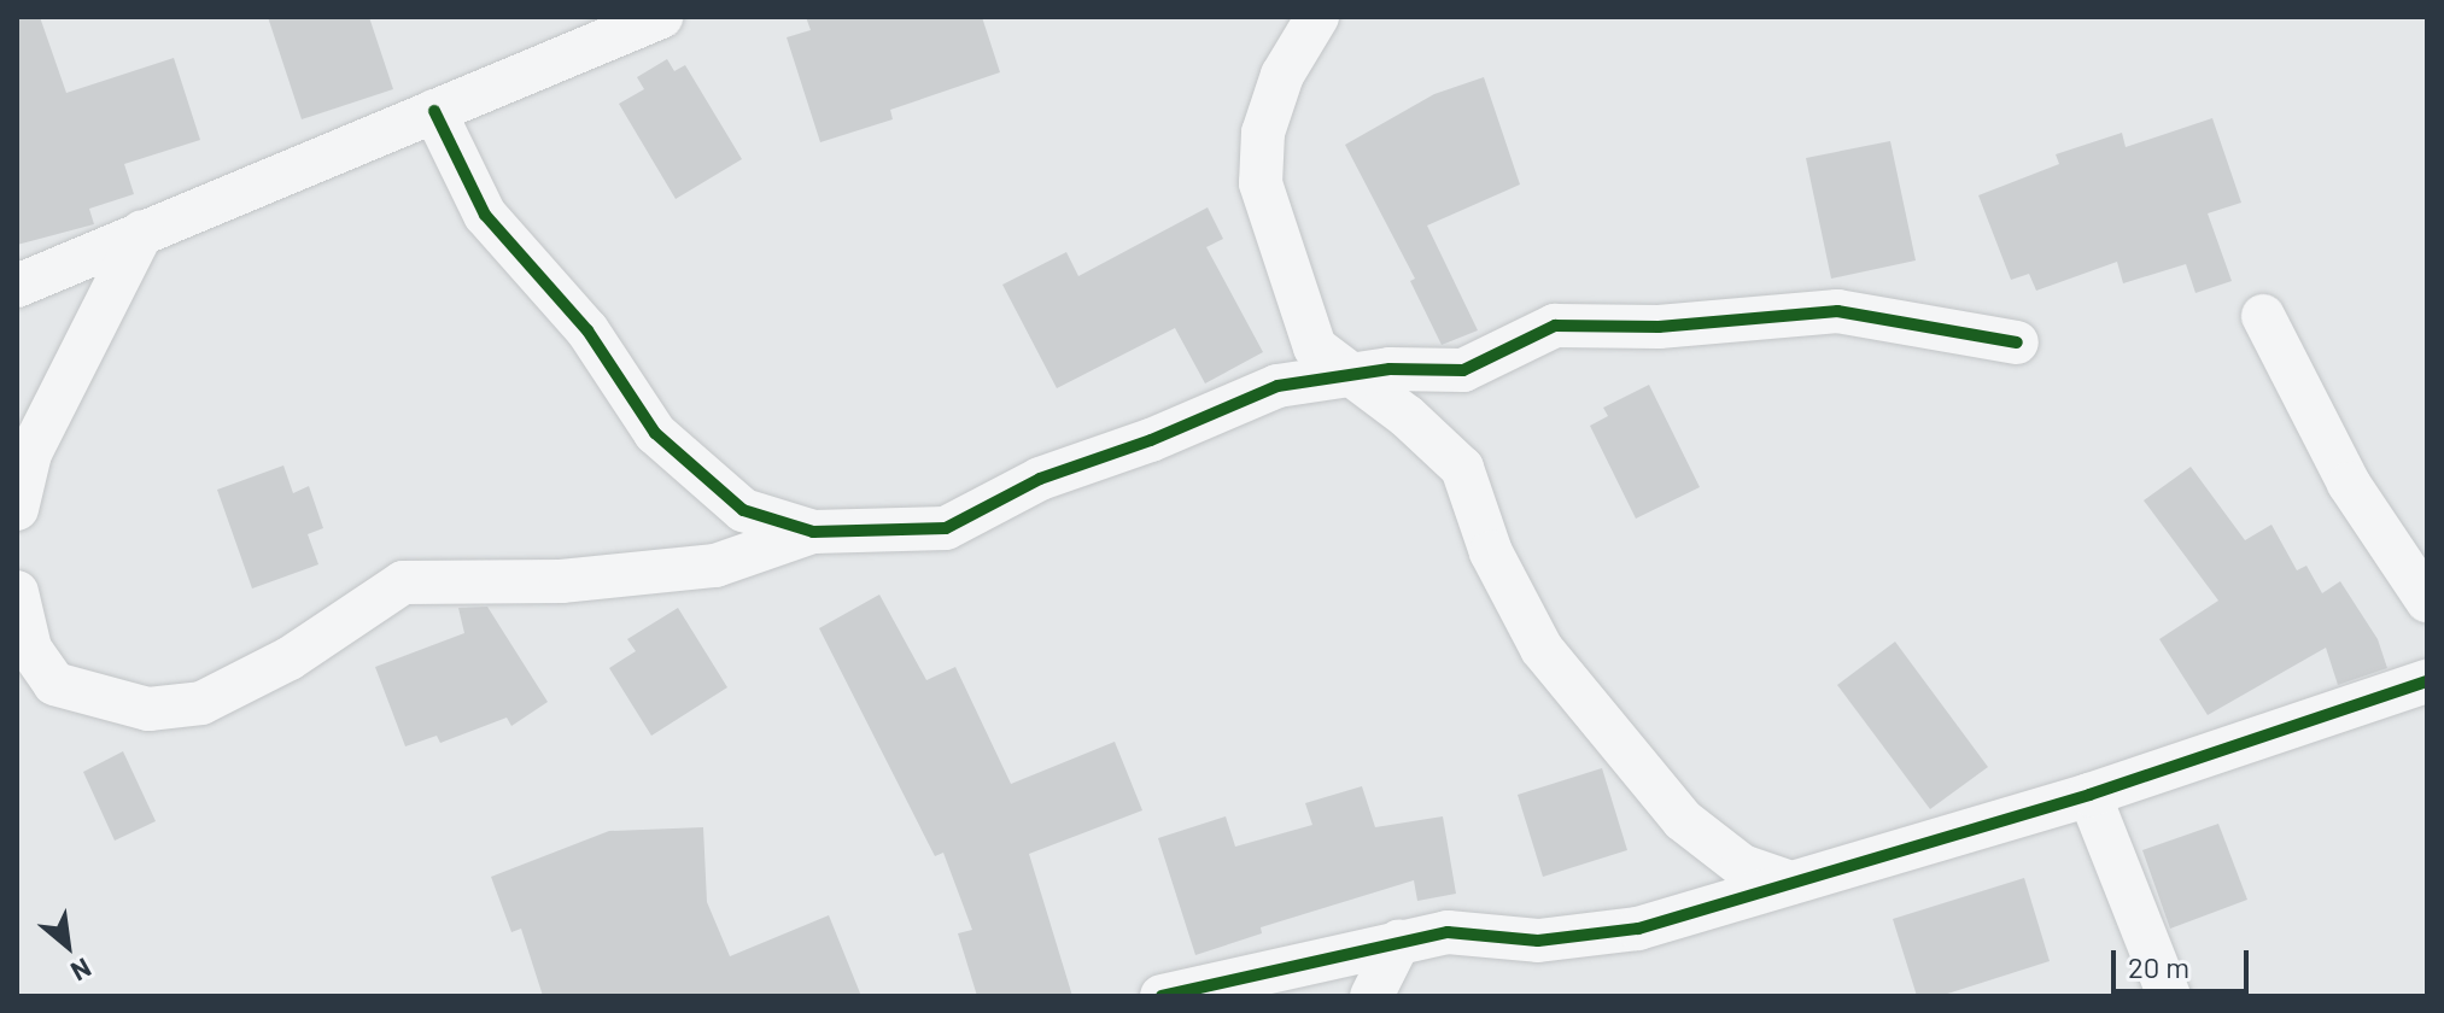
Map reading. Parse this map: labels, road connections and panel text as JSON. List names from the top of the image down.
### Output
{
  "scale_bar": "20 m",
  "north": "bottom right"
}
